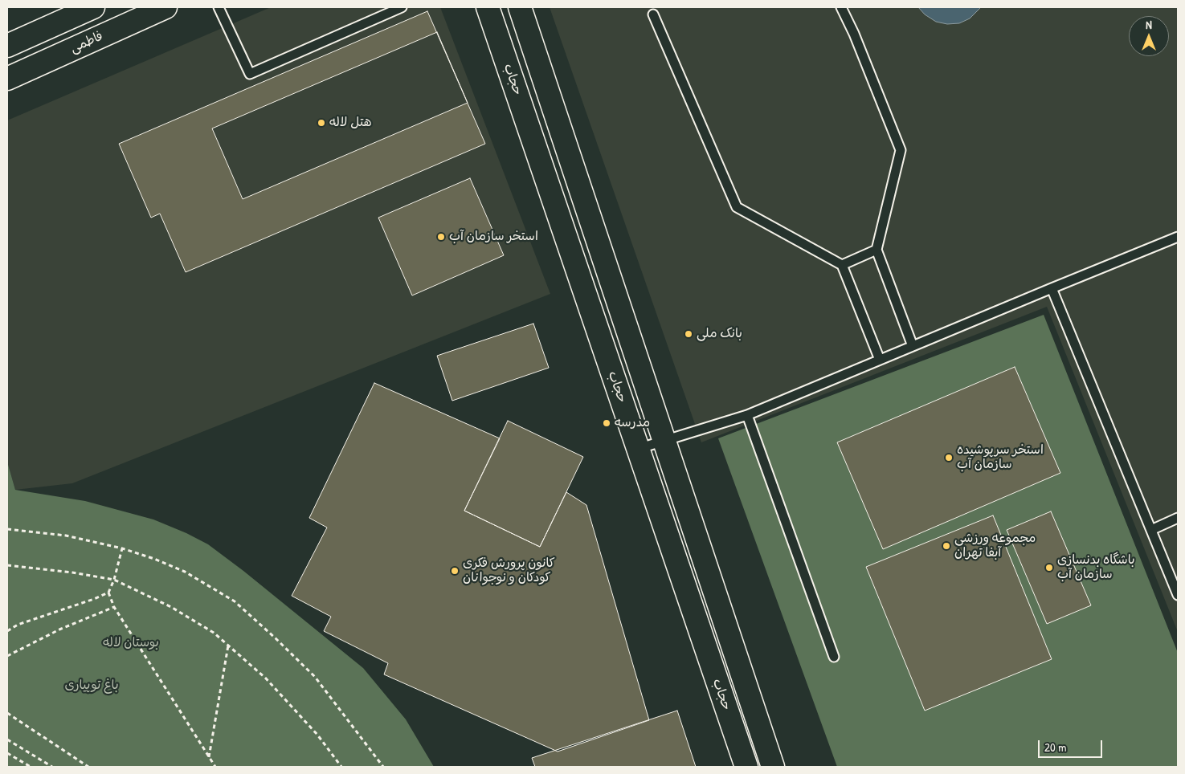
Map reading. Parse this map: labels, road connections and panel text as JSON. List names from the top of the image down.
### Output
{
  "streets": {
    "main road": ["فاطمی", "حجاب"]
  },
  "parks": ["بوستان لاله", "باغ توپیاری"],
  "places": [
    "هتل لاله",
    "استخر سازمان آب",
    "بانک ملی",
    "مدرسه",
    "استخر سرپوشیده سازمان آب",
    "مجموعه ورزشی آبفا تهران",
    "باشگاه بدنسازی سازمان آب",
    "کانون پرورش فکری کودکان و نوجوانان"
  ],
  "scale_bar": "20 m",
  "north": "top"
}
